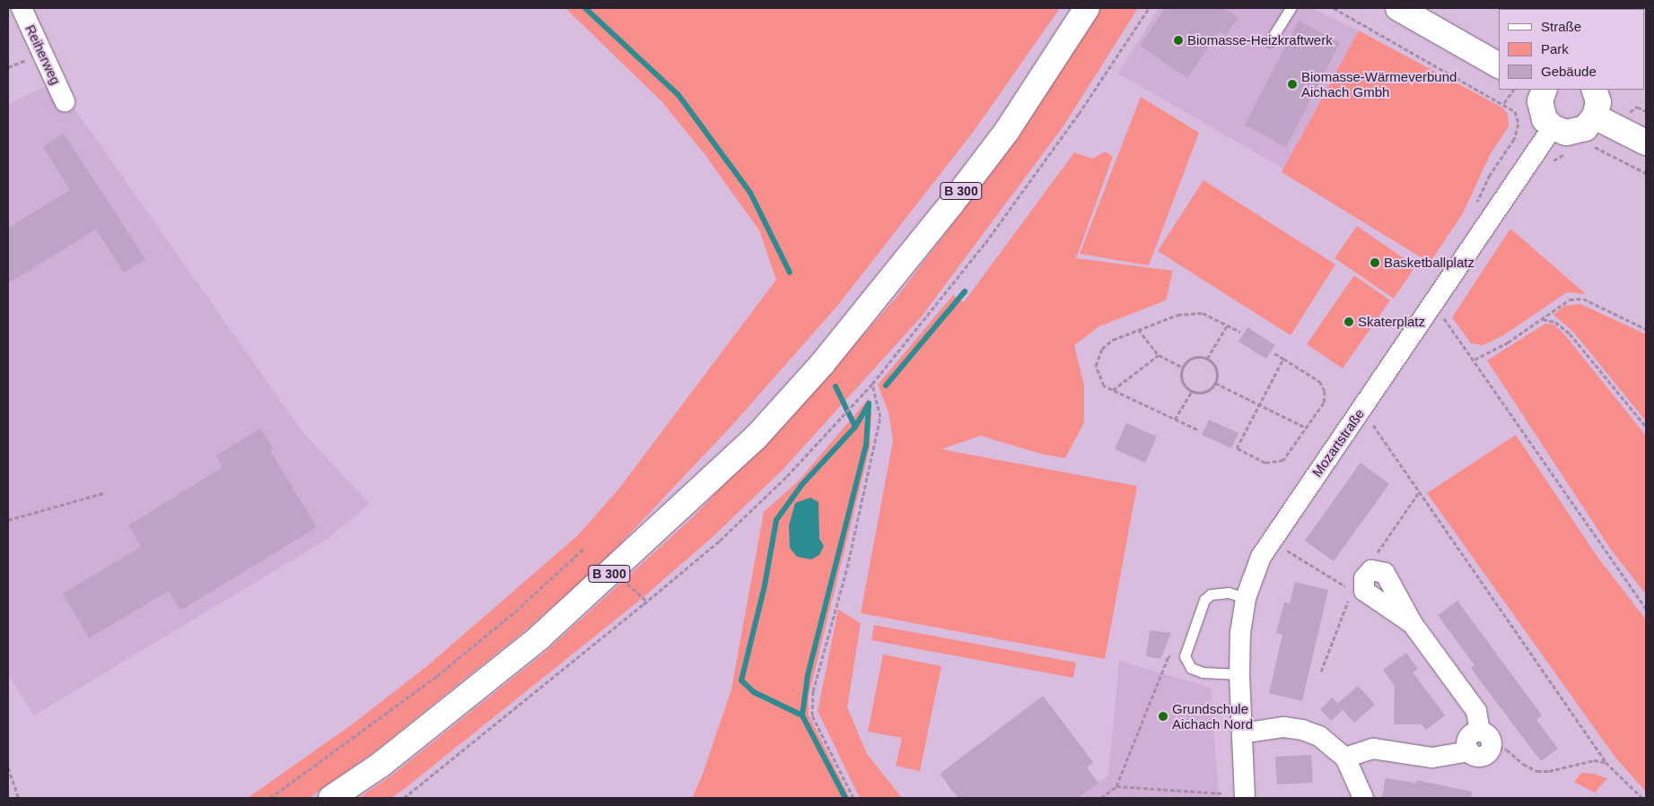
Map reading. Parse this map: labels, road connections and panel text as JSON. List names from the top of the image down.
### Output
{
  "streets": {
    "main road": ["B 300"],
    "street": ["Reiherweg", "Mozartstraße"]
  },
  "places": [
    "Biomasse-Heizkraftwerk",
    "Biomasse-Wärmeverbund Aichach Gmbh",
    "Basketballplatz",
    "Skaterplatz",
    "Grundschule Aichach Nord"
  ],
  "legend": ["Straße", "Park", "Gebäude"]
}
